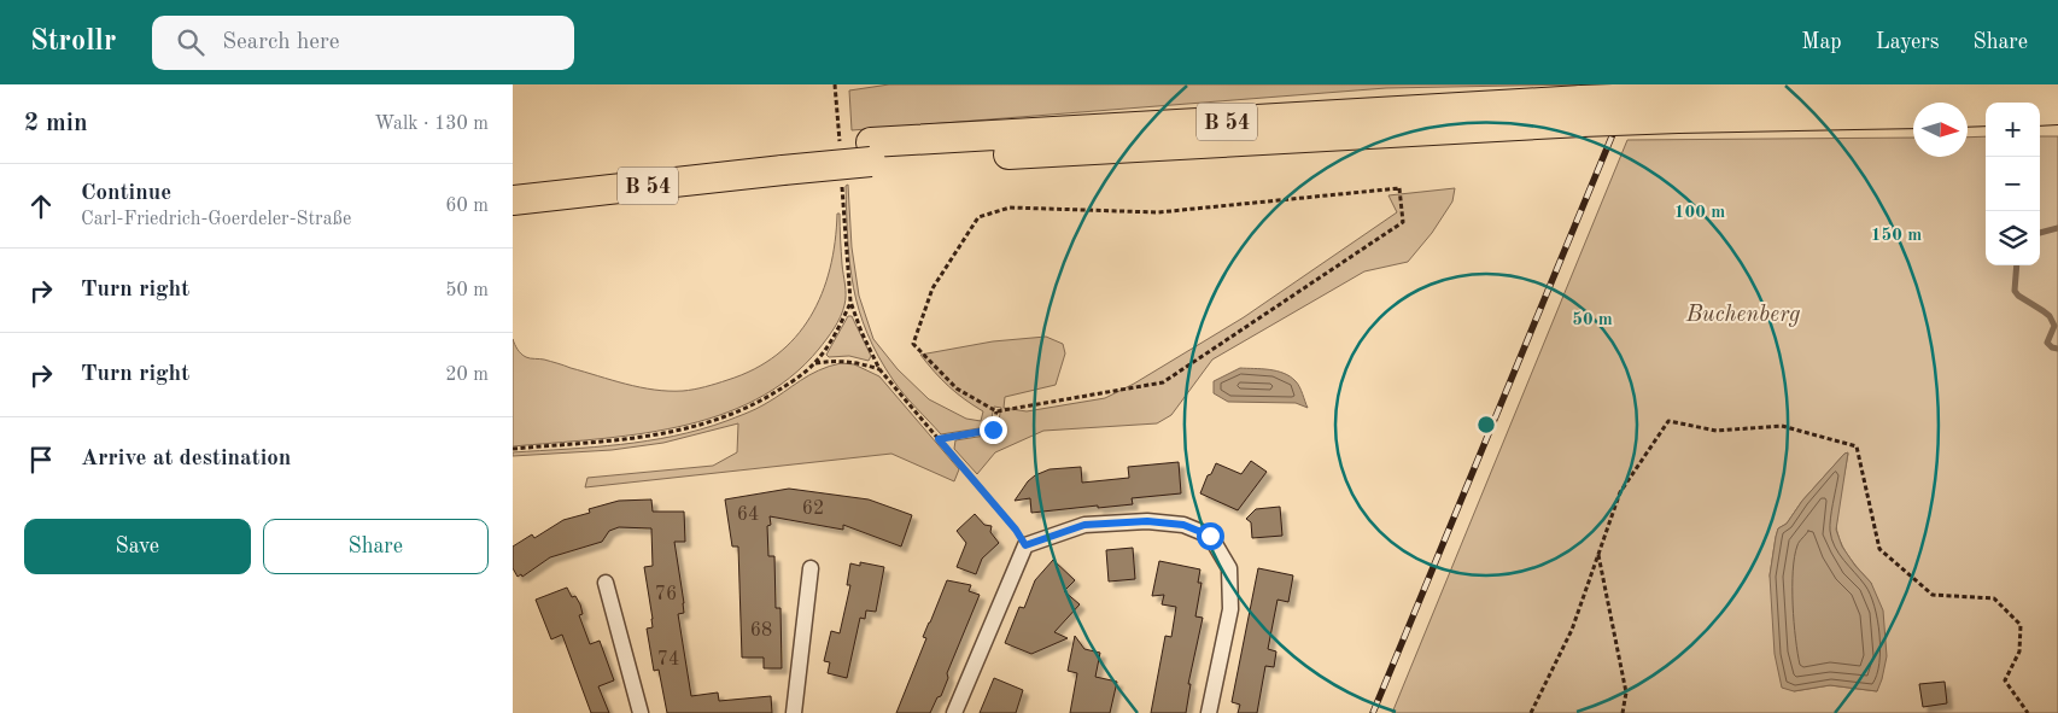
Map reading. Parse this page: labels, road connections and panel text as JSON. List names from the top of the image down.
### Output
{
  "streets": {
    "highway": ["B 54"]
  },
  "parks": ["Buchenberg"],
  "house_numbers": [
    "62",
    "64",
    "76",
    "68",
    "74"
  ],
  "north": "right",
  "page": {
    "header": "Strollr",
    "search": "Search here",
    "nav": ["Map", "Layers", "Share"],
    "heading": ["2 min", "Walk · 130 m"],
    "map_buttons": ["+", "−"],
    "list": [
      ["Continue", "Carl-Friedrich-Goerdeler-Straße", "60 m"],
      ["Turn right", "50 m"],
      ["Turn right", "20 m"],
      "Arrive at destination"
    ],
    "buttons": ["Save", "Share"]
  },
  "rings": ["100 m", "150 m", "50 m"]
}
